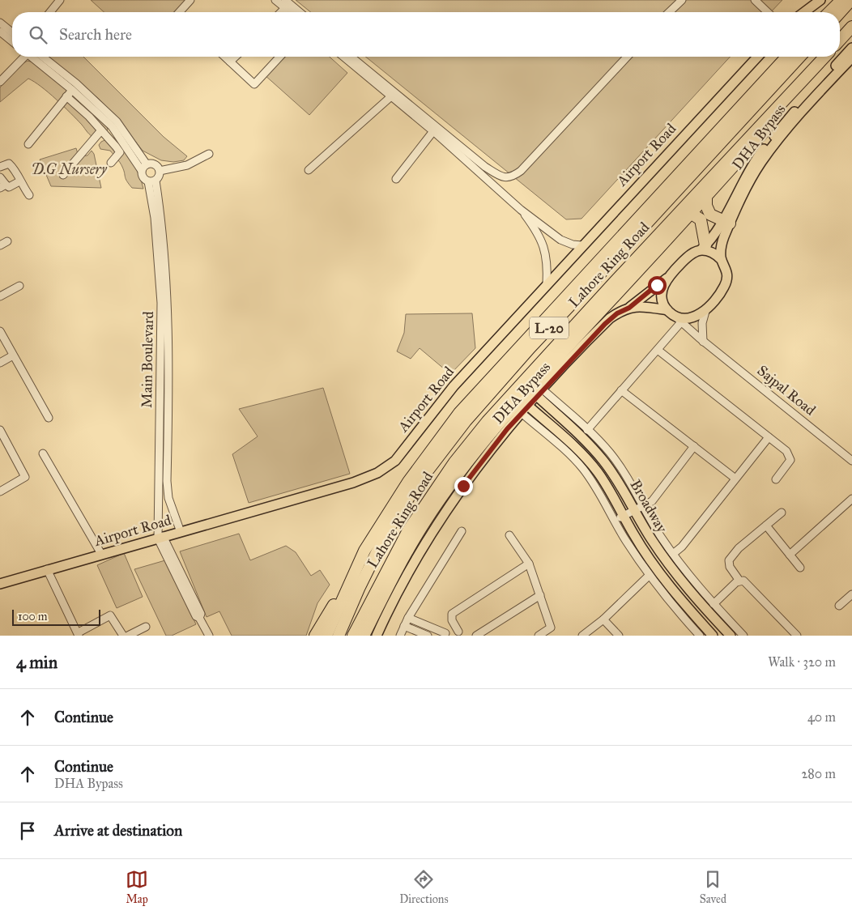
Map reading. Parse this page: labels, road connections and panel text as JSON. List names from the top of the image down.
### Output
{
  "streets": {
    "highway": ["Lahore Ring Road", "L-20"],
    "main road": ["DHA Bypass", "Airport Road", "Broadway"],
    "street": ["Main Boulevard", "Sajpal Road"]
  },
  "crossings": [
    ["DHA Bypass", "Sajpal Road"],
    ["DHA Bypass", "Broadway"],
    ["Airport Road", "Main Boulevard"]
  ],
  "parks": ["D.G Nursery"],
  "scale_bar": "100 m",
  "page": {
    "search": "Search here",
    "scale": "100 m",
    "heading": ["4 min", "Walk · 320 m"],
    "list": [
      ["Continue", "40 m"],
      ["Continue", "DHA Bypass", "280 m"],
      "Arrive at destination"
    ],
    "nav": ["Map", "Directions", "Saved"]
  }
}
